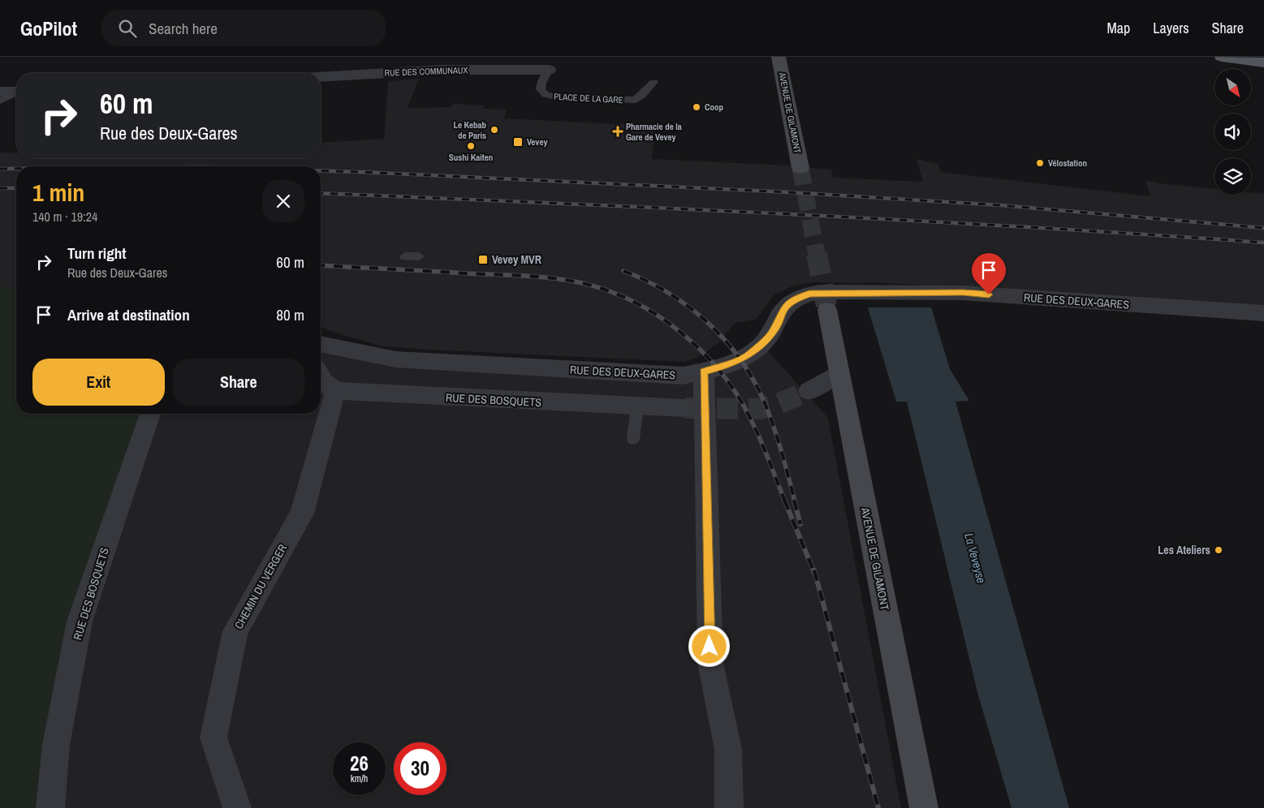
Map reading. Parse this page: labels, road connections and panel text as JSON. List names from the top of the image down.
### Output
{
  "streets": {
    "street": [
      "RUE DES COMMUNAUX",
      "AVENUE DE GILAMONT",
      "RUE DES DEUX-GARES",
      "RUE DES BOSQUETS",
      "CHEMIN DU VERGER"
    ],
    "lane": ["PLACE DE LA GARE"]
  },
  "crossings": [
    ["RUE DES COMMUNAUX", "PLACE DE LA GARE"],
    ["RUE DES BOSQUETS", "CHEMIN DU VERGER"]
  ],
  "water": ["La Veveyse"],
  "places": {
    "other": [
      "Coop",
      "Le Kebab de Paris",
      "Sushi Kaiten",
      "Vélostation",
      "Les Ateliers"
    ],
    "health": ["Pharmacie de la Gare de Vevey"],
    "transit": ["Vevey", "Vevey MVR"]
  },
  "north": "bottom right",
  "page": {
    "header": "GoPilot",
    "search": "Search here",
    "nav": ["Map", "Layers", "Share"],
    "turn": ["60 m", "Rue des Deux-Gares"],
    "heading": ["1 min", "140 m · 19:24"],
    "list": [
      {
        "name": "Turn right",
        "note": "Rue des Deux-Gares",
        "value": "60 m"
      },
      {
        "name": "Arrive at destination",
        "value": "80 m"
      }
    ],
    "buttons": ["Exit", "Share"],
    "speed": "26 km/h",
    "limit": "30"
  }
}
